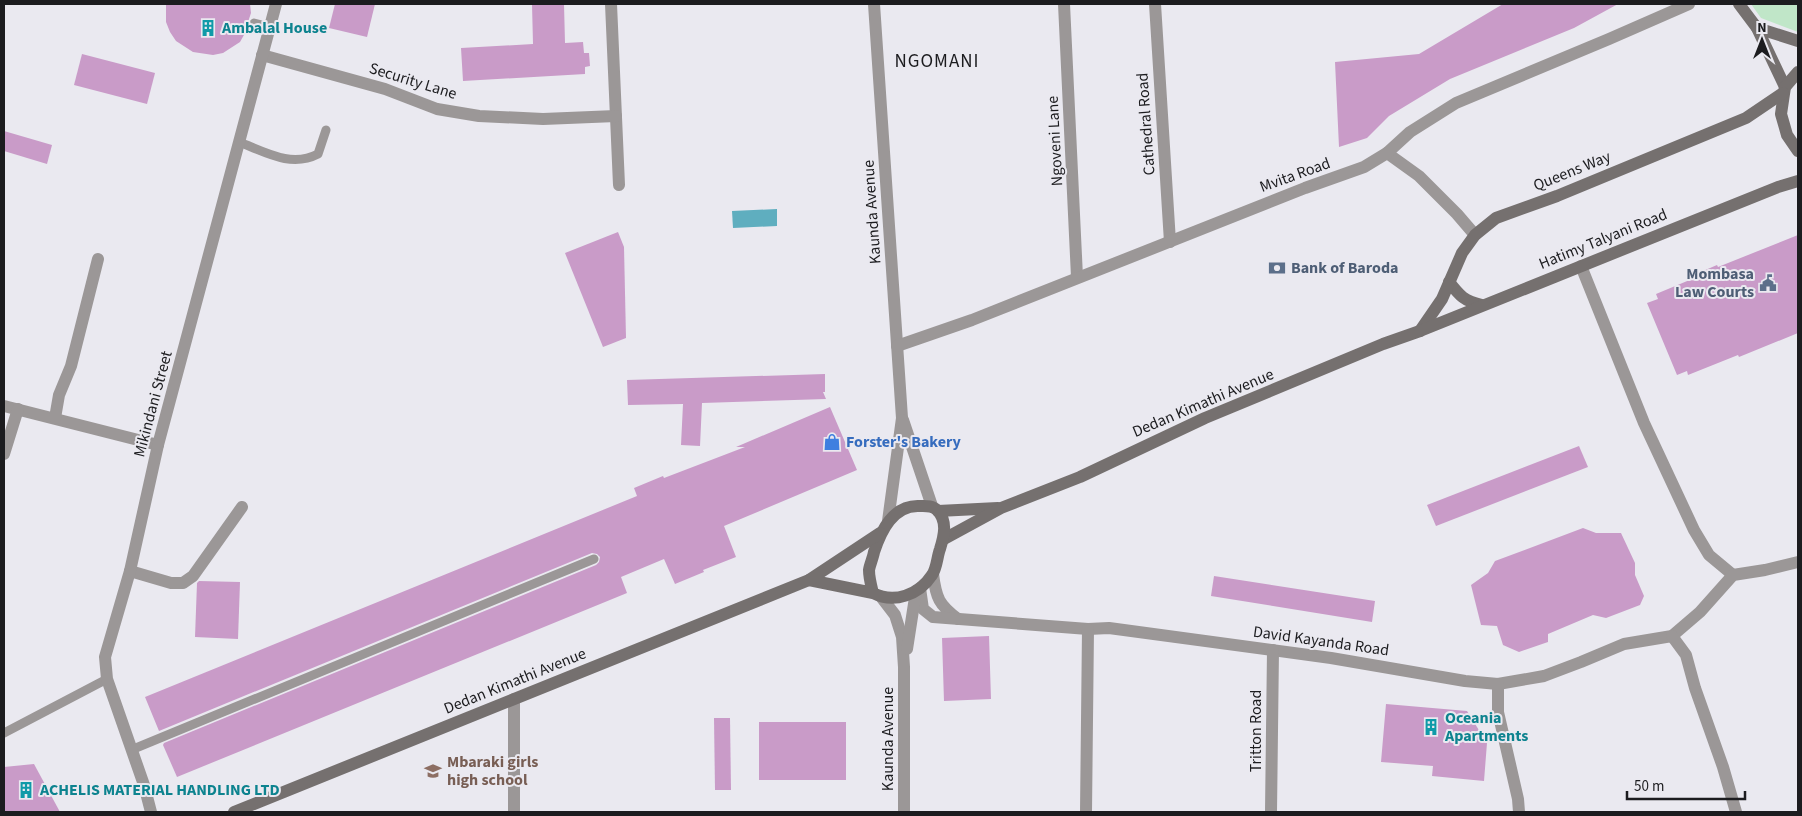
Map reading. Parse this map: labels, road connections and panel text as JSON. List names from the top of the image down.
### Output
{
  "streets": {
    "street": [
      "Security Lane",
      "Cathedral Road",
      "Ngoveni Lane",
      "Queens Way",
      "Mvita Road",
      "Kaunda Avenue",
      "Hatimy Talyani Road",
      "Dedan Kimathi Avenue",
      "Mikindani Street",
      "David Kayanda Road",
      "Tritton Road"
    ]
  },
  "crossings": [
    ["Security Lane", "Mikindani Street"],
    ["Cathedral Road", "Mvita Road"],
    ["Ngoveni Lane", "Mvita Road"],
    ["Queens Way", "Hatimy Talyani Road"],
    ["Queens Way", "Dedan Kimathi Avenue"],
    ["Mvita Road", "Kaunda Avenue"],
    ["Hatimy Talyani Road", "Dedan Kimathi Avenue"],
    ["Dedan Kimathi Avenue", "David Kayanda Road"],
    ["David Kayanda Road", "Tritton Road"]
  ],
  "districts": ["NGOMANI"],
  "places": {
    "building": ["Ambalal House", "Oceania Apartments", "ACHELIS MATERIAL HANDLING LTD"],
    "bank": ["Bank of Baroda"],
    "public building": ["Mombasa Law Courts"],
    "shop": ["Forster's Bakery"],
    "school or university": ["Mbaraki girls high school"]
  },
  "scale_bar": "50 m",
  "north": "top"
}
